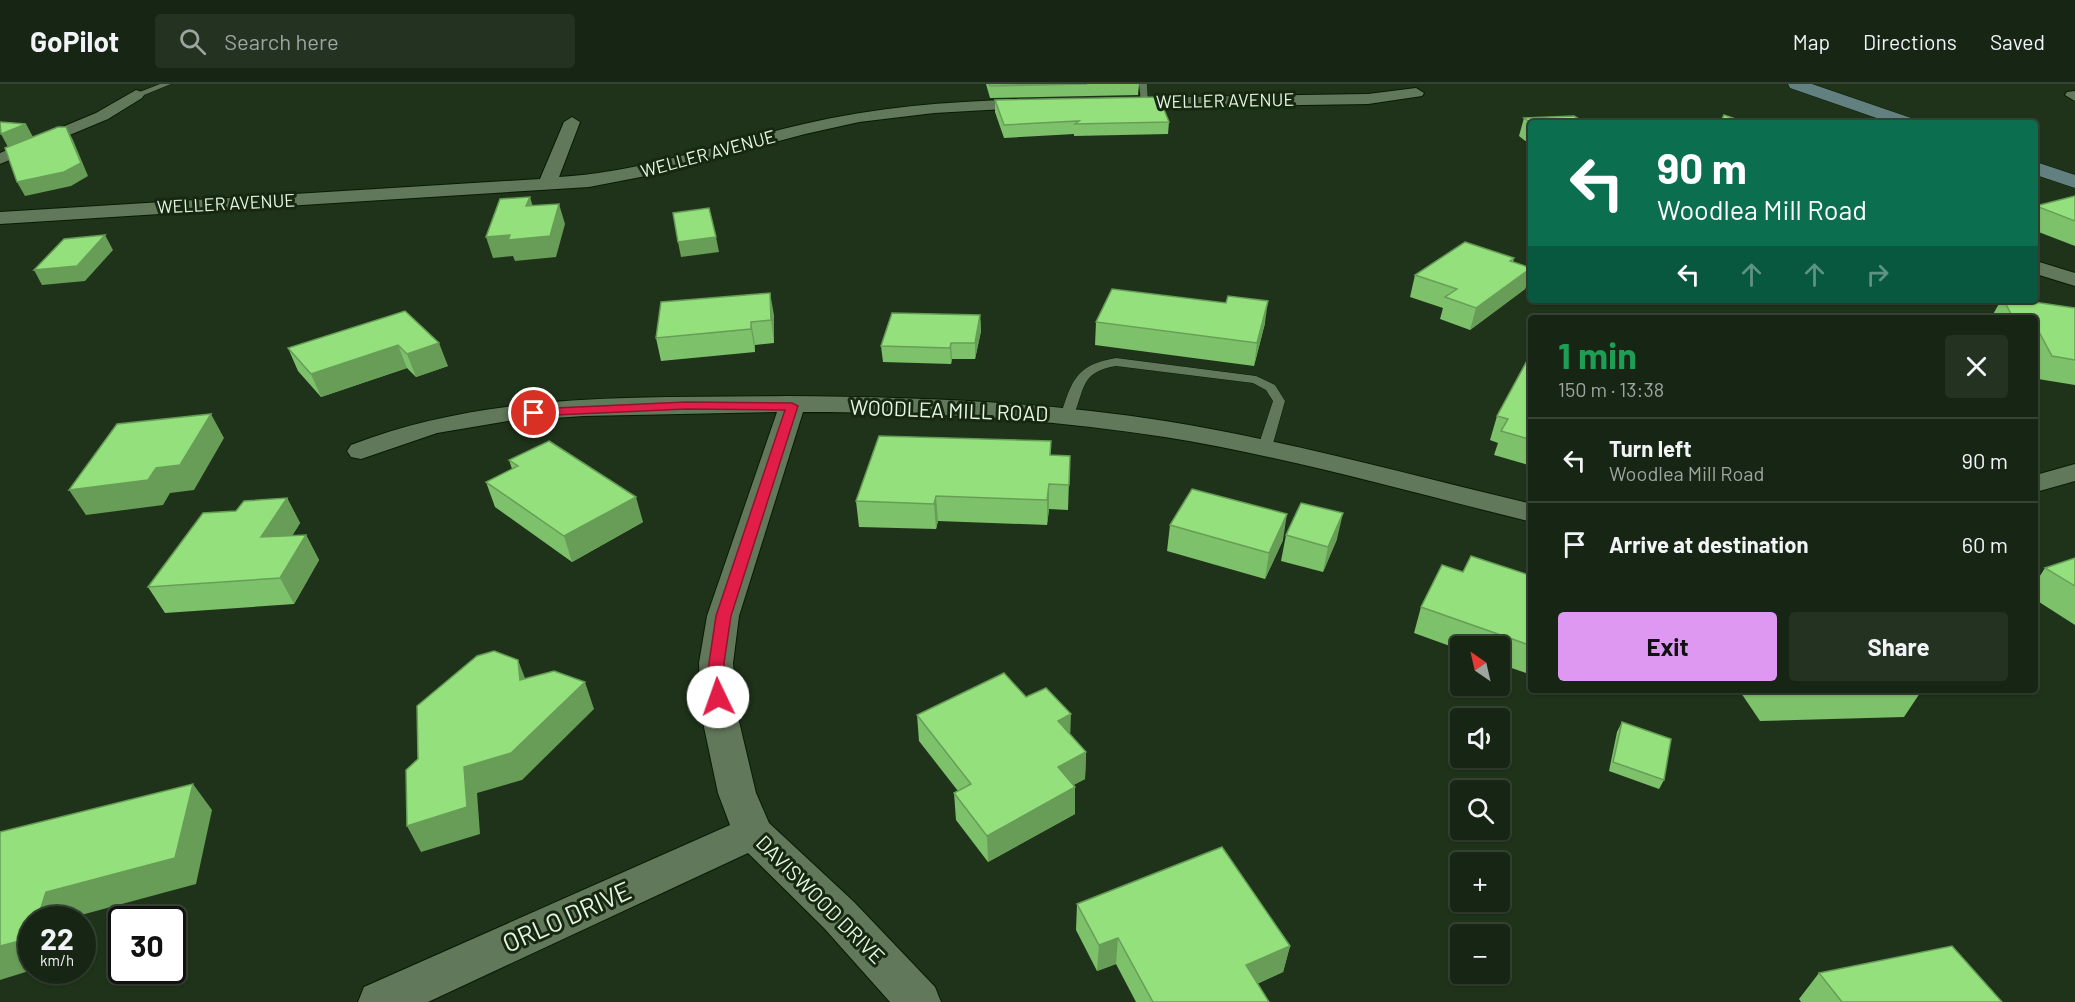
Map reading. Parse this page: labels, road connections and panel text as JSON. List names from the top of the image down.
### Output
{
  "streets": {
    "street": [
      "WELLER AVENUE",
      "WOODLEA MILL ROAD",
      "DAVISWOOD DRIVE",
      "ORLO DRIVE"
    ]
  },
  "crossings": [
    ["WOODLEA MILL ROAD", "DAVISWOOD DRIVE"],
    ["DAVISWOOD DRIVE", "ORLO DRIVE"]
  ],
  "north": "top left",
  "page": {
    "header": "GoPilot",
    "search": "Search here",
    "nav": ["Map", "Directions", "Saved"],
    "turn": ["90 m", "Woodlea Mill Road"],
    "heading": ["1 min", "150 m · 13:38"],
    "list": [
      {
        "name": "Turn left",
        "note": "Woodlea Mill Road",
        "value": "90 m"
      },
      {
        "name": "Arrive at destination",
        "value": "60 m"
      }
    ],
    "buttons": ["Exit", "Share"],
    "map_buttons": ["+", "−"],
    "speed": "22 km/h",
    "limit": "30"
  }
}
